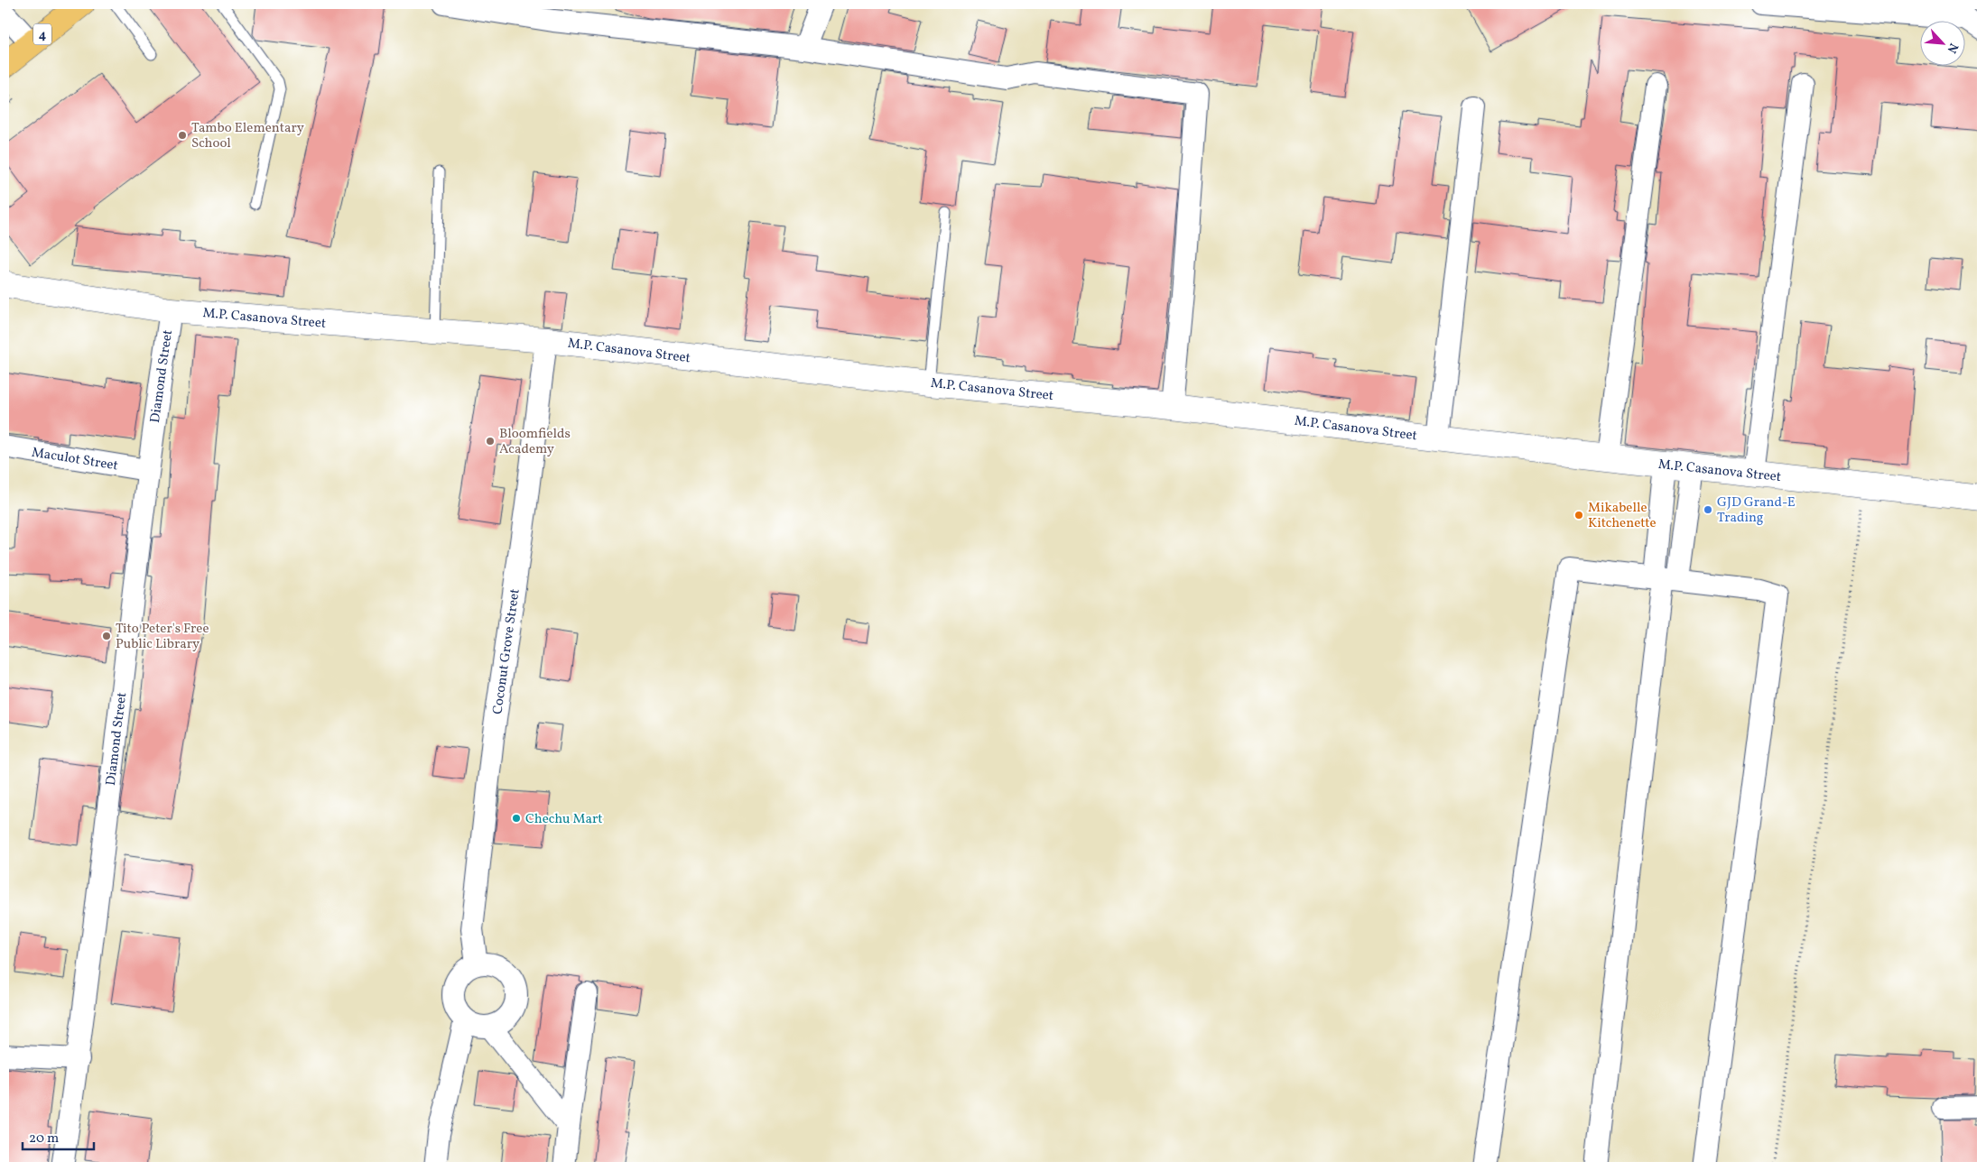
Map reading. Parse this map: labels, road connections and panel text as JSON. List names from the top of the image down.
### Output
{
  "streets": {
    "highway": ["4"],
    "street": [
      "M.P. Casanova Street",
      "Diamond Street",
      "Maculot Street",
      "Coconut Grove Street"
    ]
  },
  "crossings": [
    ["M.P. Casanova Street", "Diamond Street"],
    ["M.P. Casanova Street", "Coconut Grove Street"],
    ["Diamond Street", "Maculot Street"]
  ],
  "places": [
    "Tambo Elementary School",
    "Bloomfields Academy",
    "GJD Grand-E Trading",
    "Mikabelle Kitchenette",
    "Tito Peter's Free Public Library",
    "Chechu Mart"
  ],
  "scale_bar": "20 m",
  "north": "bottom right"
}
